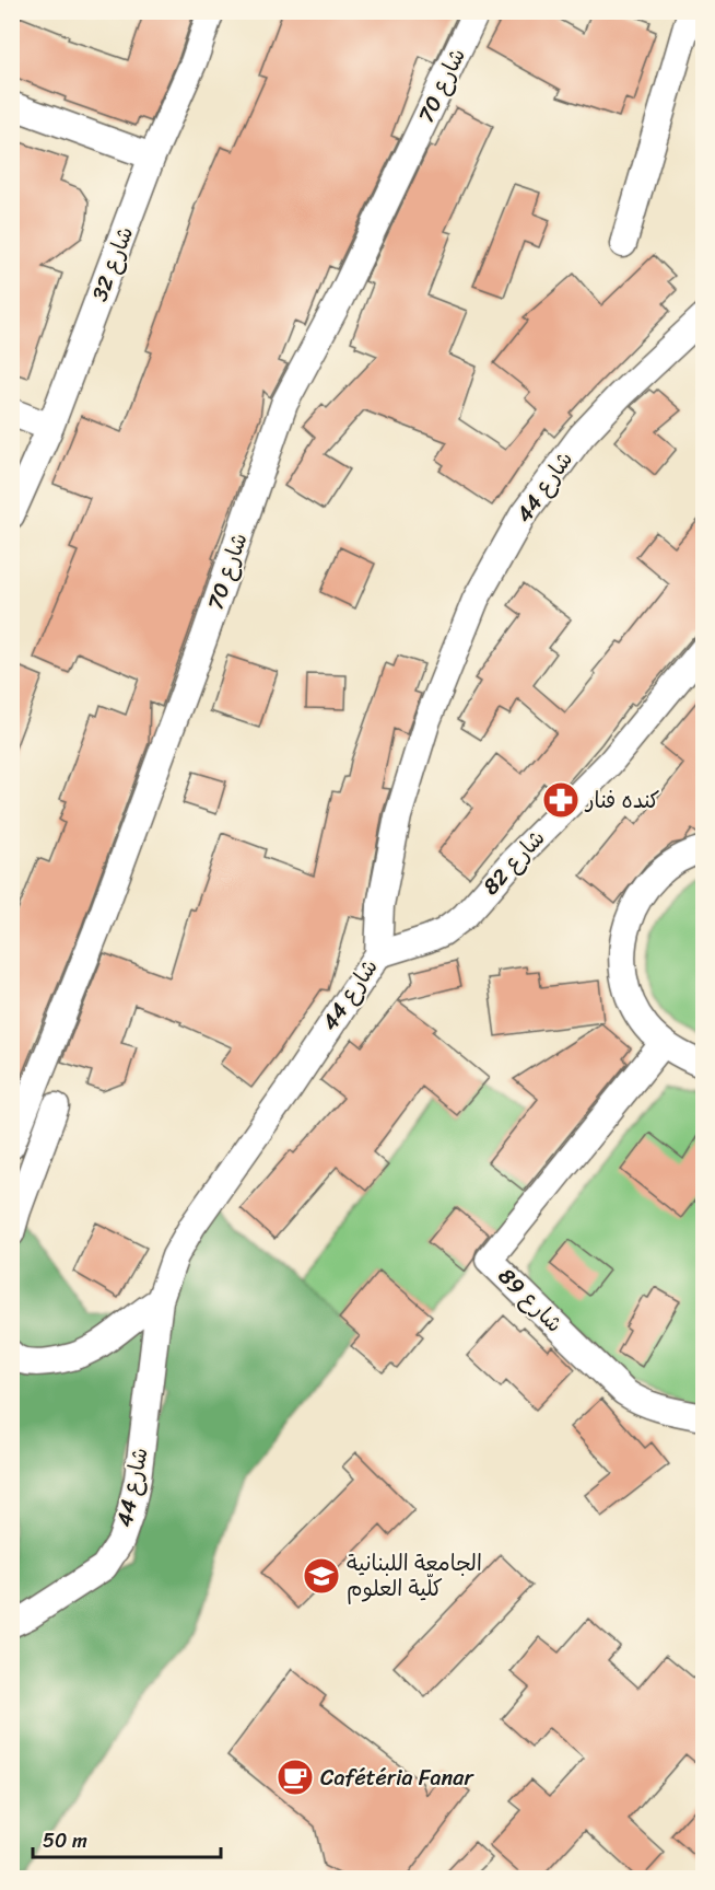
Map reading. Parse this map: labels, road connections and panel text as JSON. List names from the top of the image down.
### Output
{
  "streets": {
    "street": [
      "شارع 70",
      "شارع 32",
      "شارع 44",
      "شارع 82",
      "شارع 89"
    ]
  },
  "crossings": [
    ["شارع 44", "شارع 82"]
  ],
  "places": {
    "pharmacy": ["كنده فنار"],
    "school or university": ["الجامعة اللبنانية كلّية العلوم"],
    "cafe": ["Cafétéria Fanar"]
  },
  "scale_bar": "50 m"
}
